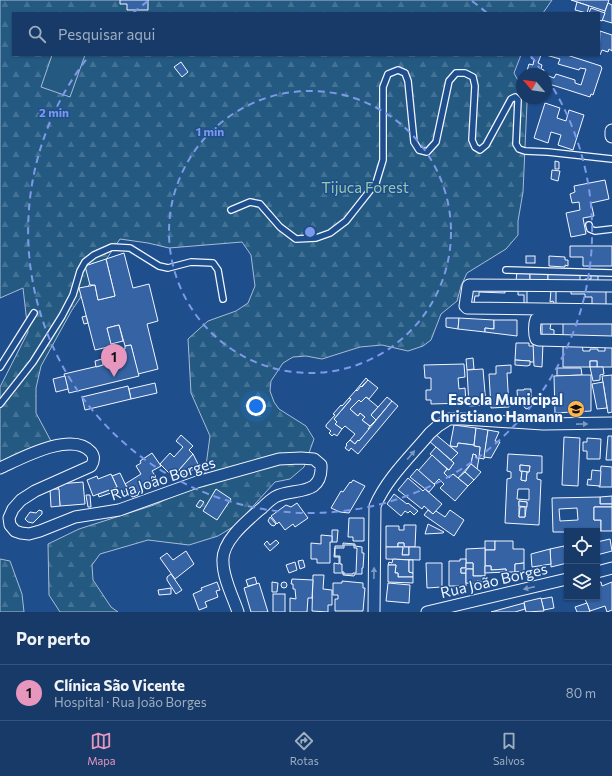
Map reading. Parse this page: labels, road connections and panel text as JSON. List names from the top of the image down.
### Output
{
  "streets": {
    "street": ["Rua João Borges"]
  },
  "parks": ["Tijuca Forest"],
  "places": {
    "school or university": ["Escola Municipal Christiano Hamann"]
  },
  "north": "top left",
  "page": {
    "search": "Pesquisar aqui",
    "pins": "1",
    "heading": "Por perto",
    "list": [
      {
        "mark": "1",
        "name": "Clínica São Vicente",
        "note": "Hospital · Rua João Borges",
        "value": "80 m"
      }
    ],
    "nav": ["Mapa", "Rotas", "Salvos"]
  },
  "rings": ["2 min", "1 min"]
}
